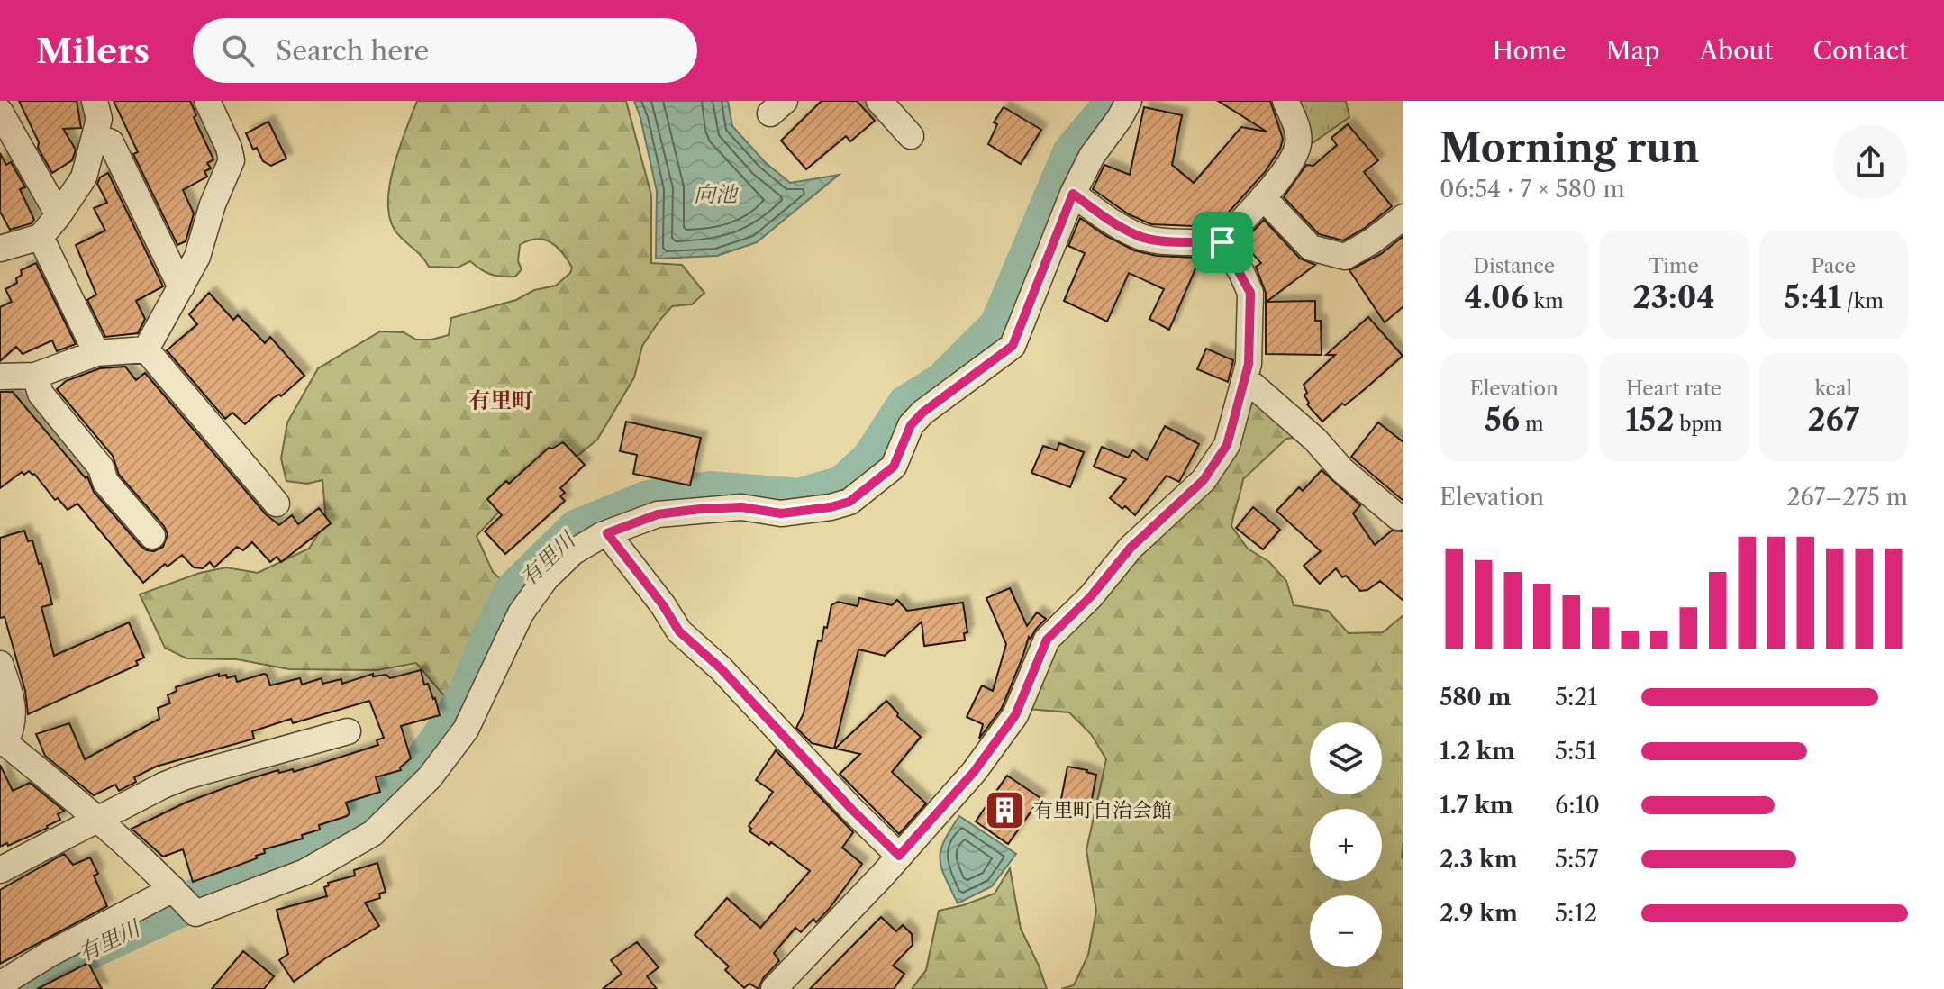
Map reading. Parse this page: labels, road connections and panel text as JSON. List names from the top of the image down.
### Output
{
  "districts": ["有里町"],
  "water": ["向池", "有里川"],
  "places": {
    "building": ["有里町自治会館"]
  },
  "page": {
    "header": "Milers",
    "search": "Search here",
    "nav": [
      "Home",
      "Map",
      "About",
      "Contact"
    ],
    "heading": ["Morning run", "06:54 · 7 × 580 m"],
    "stats": [
      ["Distance", "4.06 km"],
      ["Time", "23:04"],
      ["Pace", "5:41 /km"],
      ["Elevation", "56 m"],
      ["Heart rate", "152 bpm"],
      ["kcal", "267"]
    ],
    "chart": ["Elevation", "267–275 m"],
    "list": [
      {
        "name": "580 m",
        "note": "5:21"
      },
      {
        "name": "1.2 km",
        "note": "5:51"
      },
      {
        "name": "1.7 km",
        "note": "6:10"
      },
      {
        "name": "2.3 km",
        "note": "5:57"
      },
      {
        "name": "2.9 km",
        "note": "5:12"
      }
    ],
    "map_buttons": ["+", "−"]
  }
}
